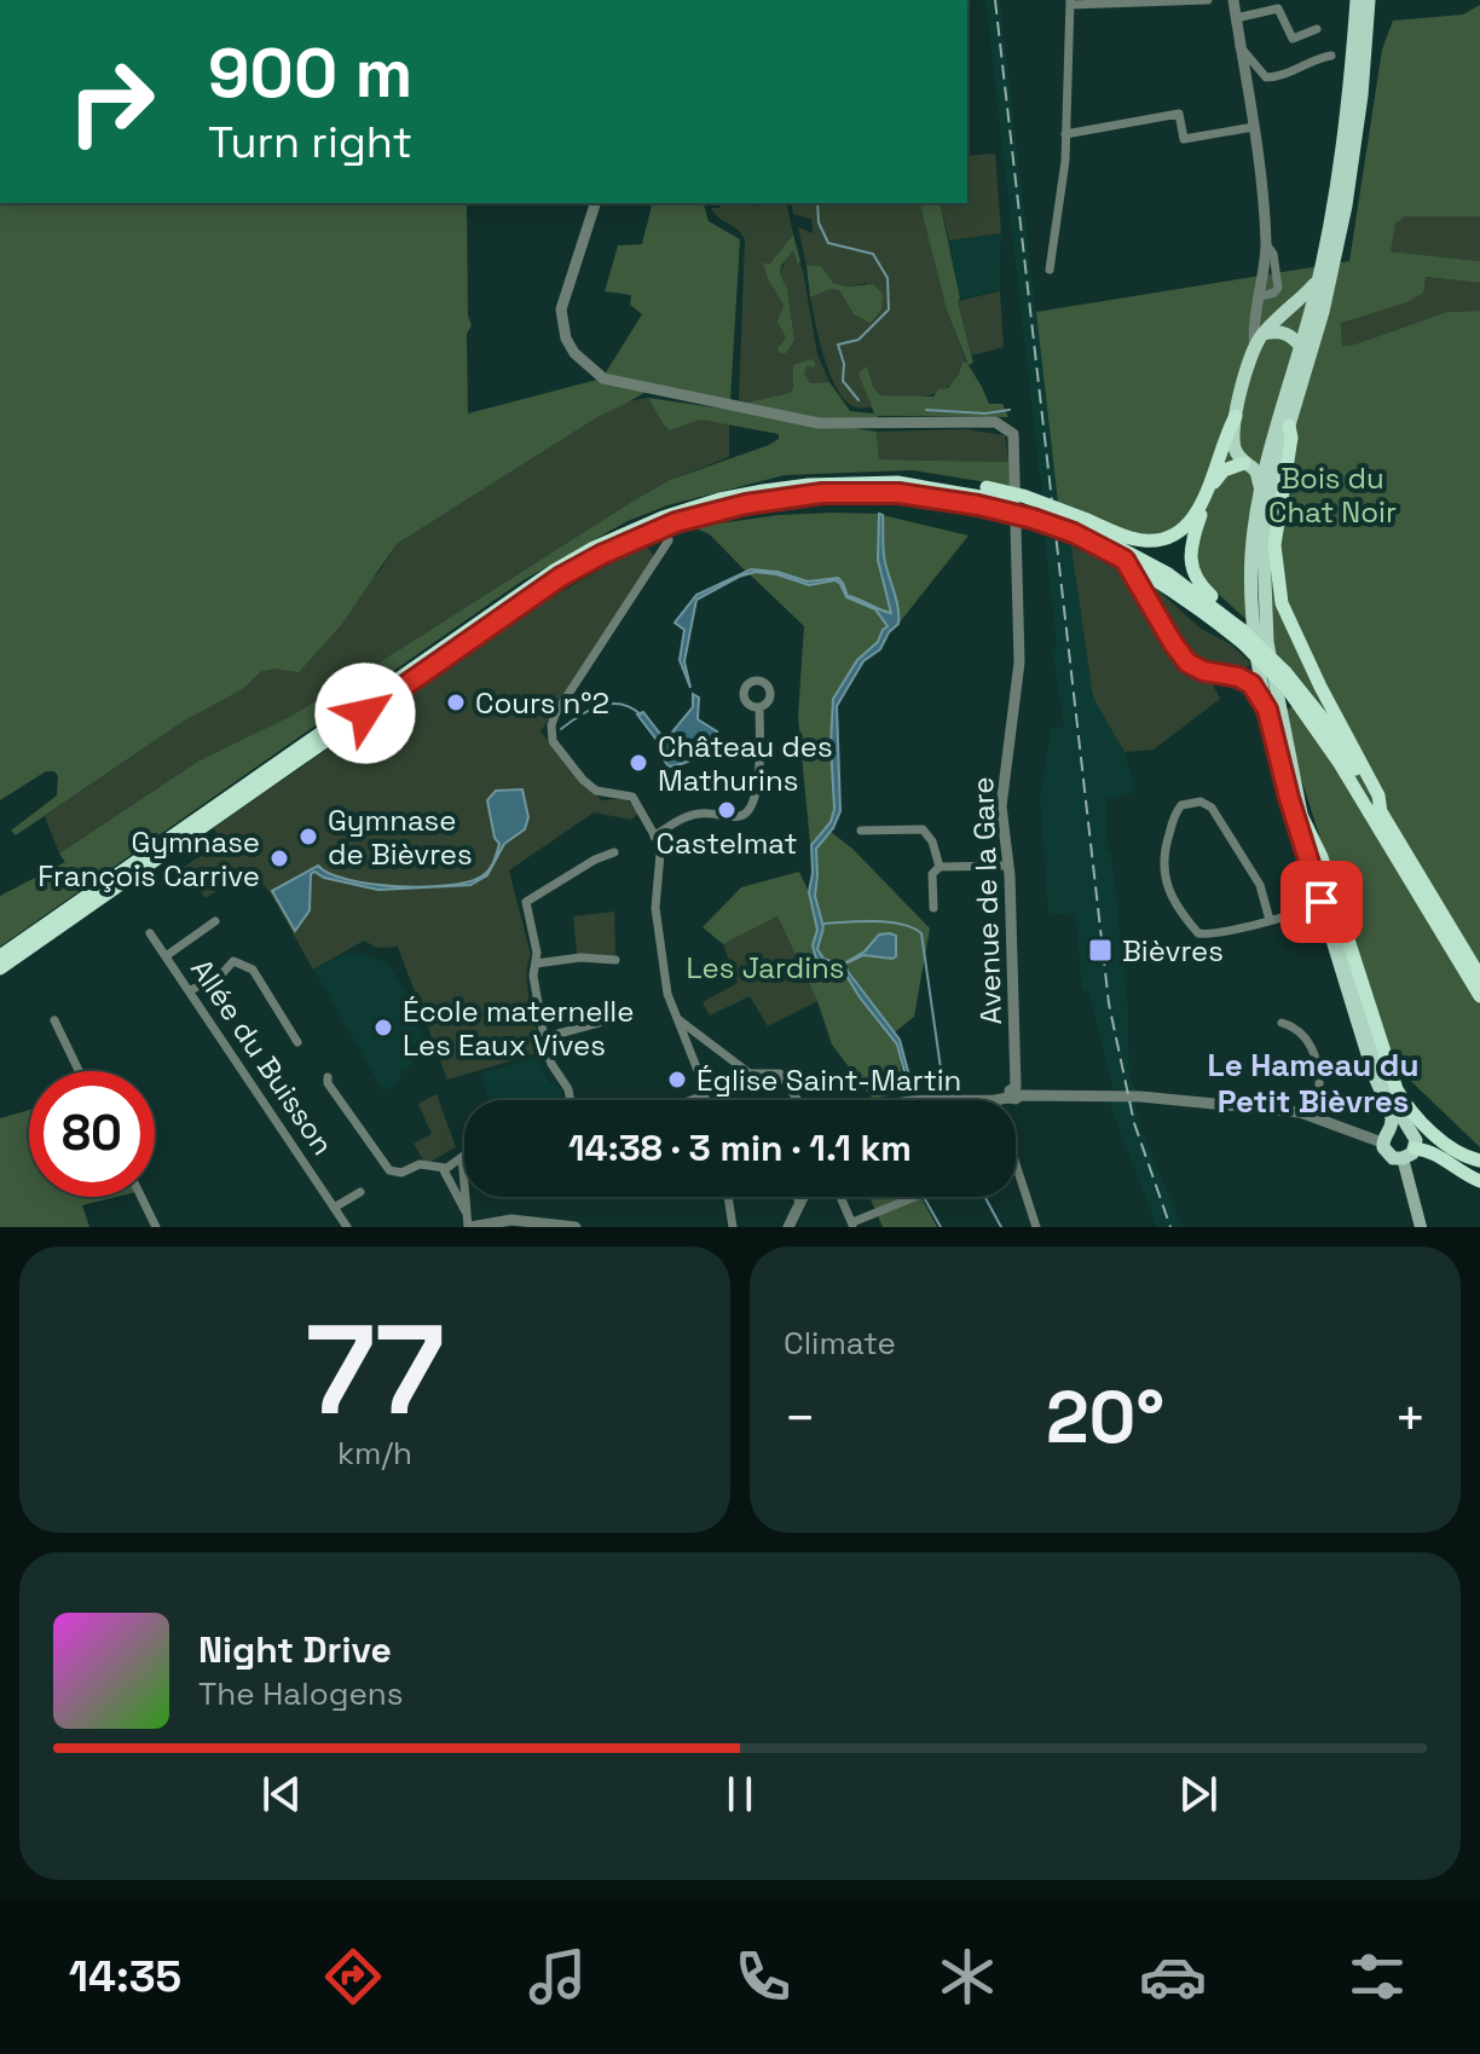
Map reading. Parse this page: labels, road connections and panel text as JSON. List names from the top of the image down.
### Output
{
  "streets": {
    "street": ["Avenue de la Gare", "Allée du Buisson"]
  },
  "districts": ["Le Hameau du Petit Bièvres"],
  "parks": ["Bois du Chat Noir", "Les Jardins"],
  "places": {
    "other": [
      "Cours n°2",
      "Château des Mathurins",
      "Castelmat",
      "Gymnase de Bièvres",
      "Gymnase François Carrive",
      "École maternelle Les Eaux Vives",
      "Église Saint-Martin"
    ],
    "transit": ["Bièvres"]
  },
  "page": {
    "turn": ["900 m", "Turn right"],
    "limit": "80",
    "trip": "14:38 · 3 min · 1.1 km",
    "tile": [
      ["77", "km/h"],
      "Climate"
    ],
    "heat": ["−", "20°", "+"],
    "song": ["Night Drive", "The Halogens"],
    "tabs": "14:35"
  }
}
